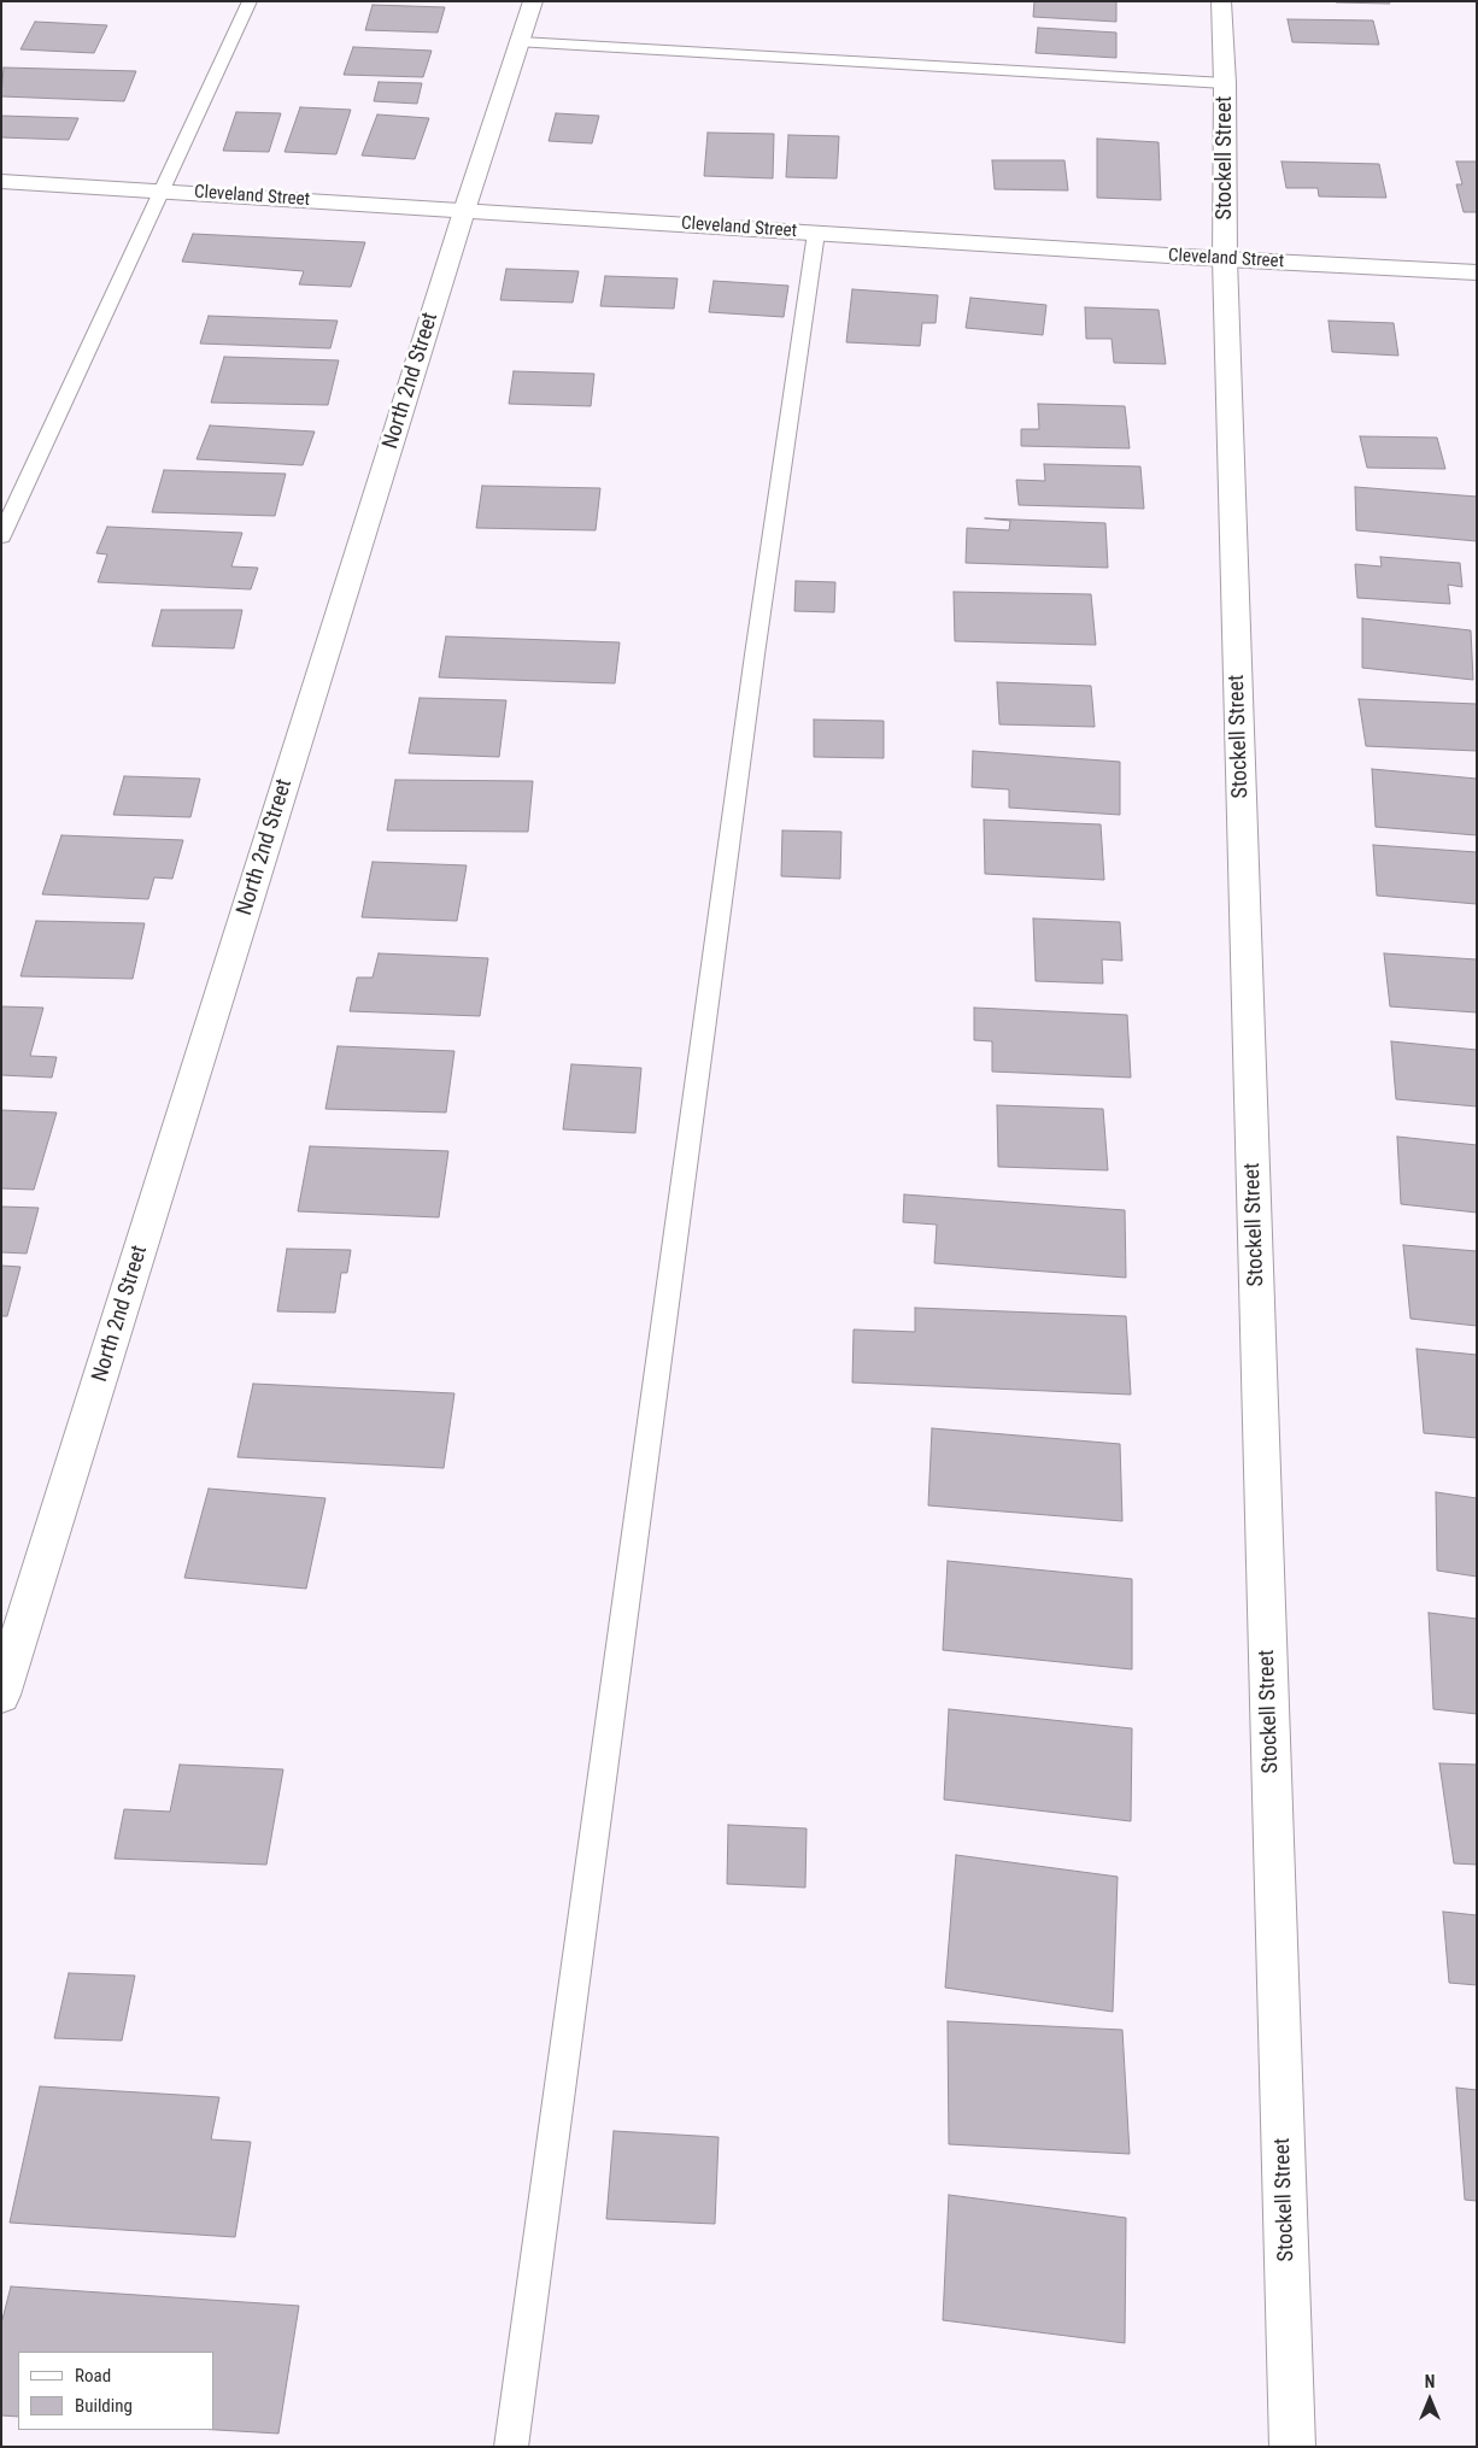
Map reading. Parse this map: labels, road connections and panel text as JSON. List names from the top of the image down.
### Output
{
  "streets": {
    "street": ["Stockell Street", "Cleveland Street", "North 2nd Street"]
  },
  "crossings": [
    ["Stockell Street", "Cleveland Street"],
    ["Cleveland Street", "North 2nd Street"]
  ],
  "legend": ["Road", "Building"],
  "north": "top"
}
